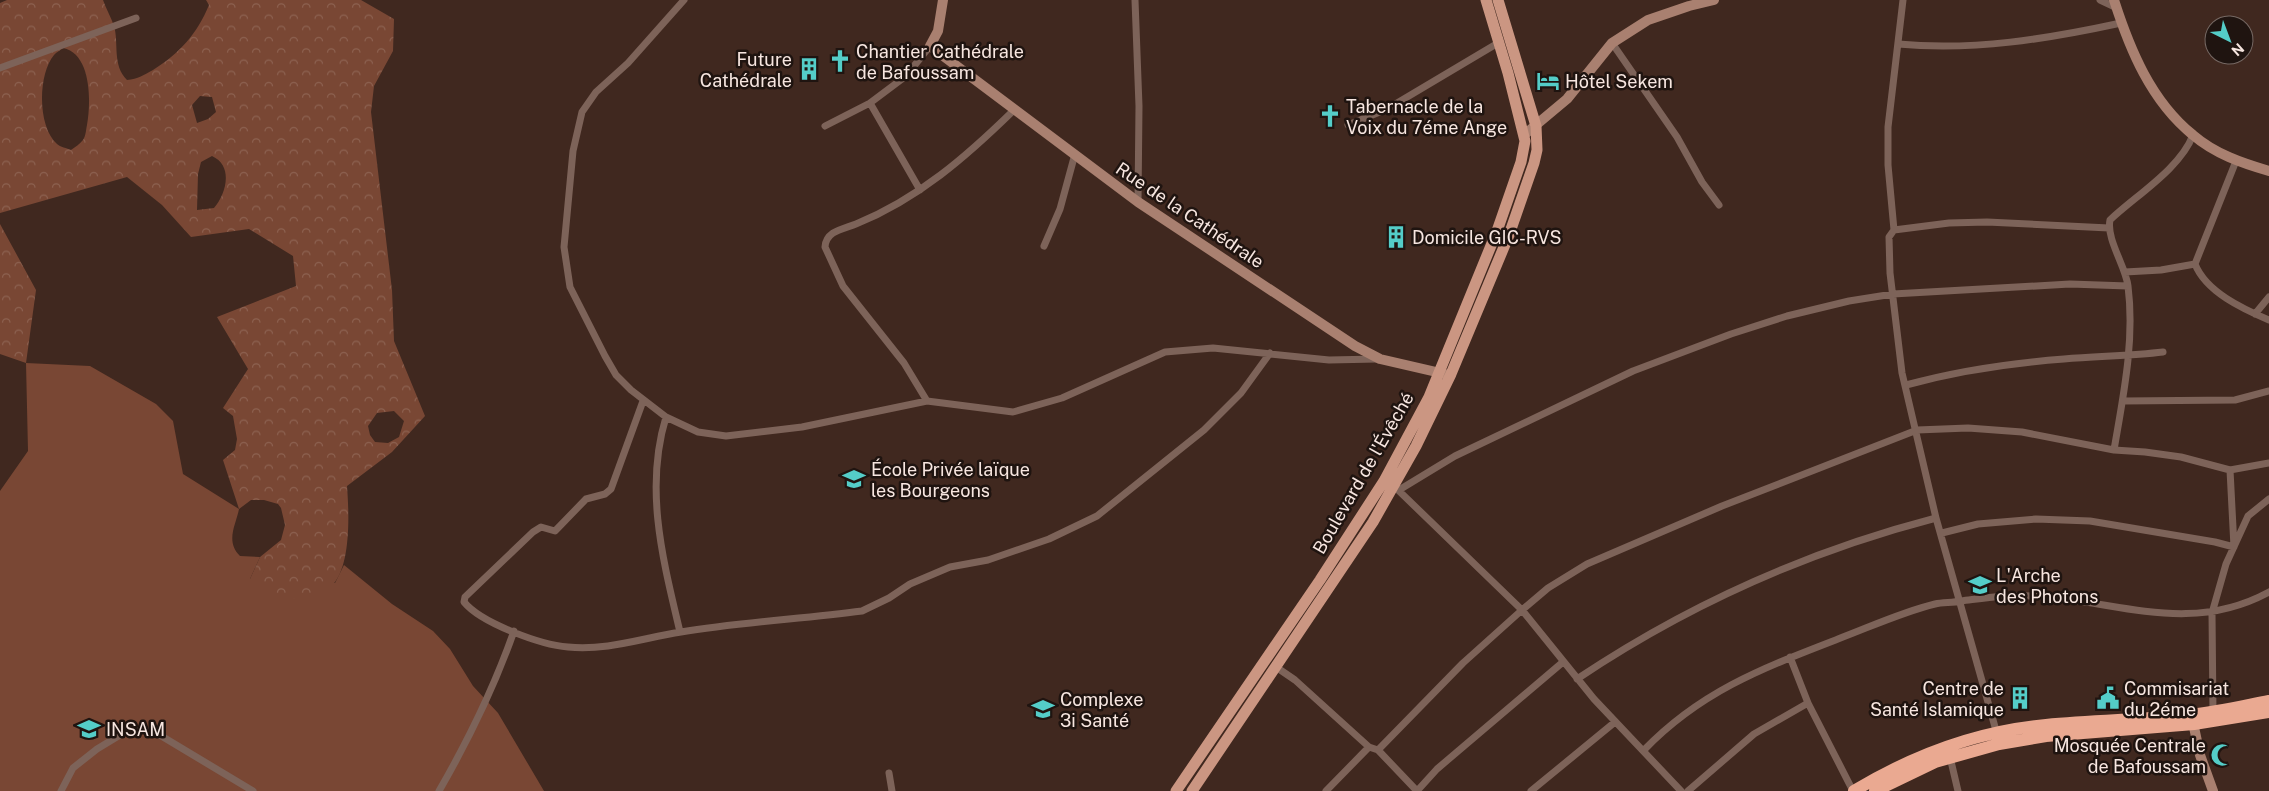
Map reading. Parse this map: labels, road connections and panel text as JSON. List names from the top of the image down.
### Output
{
  "streets": {
    "main road": ["Boulevard de l'Évêché"],
    "street": ["Rue de la Cathédrale"]
  },
  "crossings": [
    ["Rue de la Cathédrale", "Boulevard de l'Évêché"]
  ],
  "places": {
    "church": ["Chantier Cathédrale de Bafoussam", "Tabernacle de la Voix du 7éme Ange"],
    "building": ["Future Cathédrale", "Domicile GIC-RVS", "Centre de Santé Islamique"],
    "hotel": ["Hôtel Sekem"],
    "school or university": [
      "École Privée laïque les Bourgeons",
      "L'Arche des Photons",
      "Complexe 3i Santé",
      "INSAM"
    ],
    "public building": ["Commisariat du 2éme"],
    "mosque": ["Mosquée Centrale de Bafoussam"]
  },
  "north": "bottom right"
}
